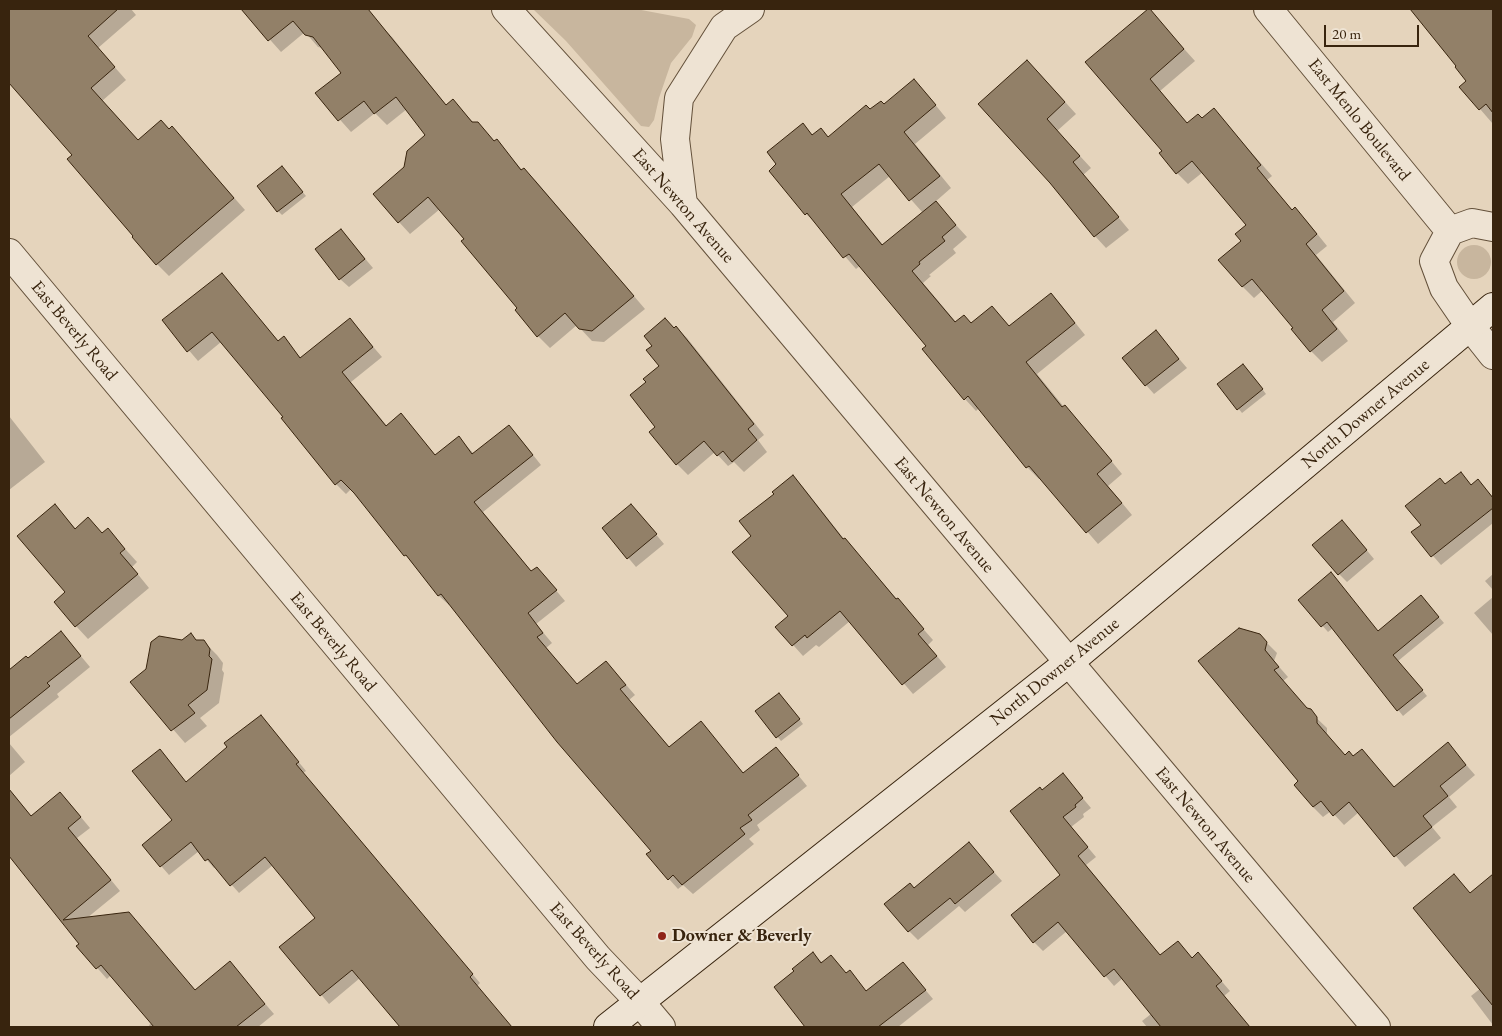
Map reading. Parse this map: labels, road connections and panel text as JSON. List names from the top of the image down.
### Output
{
  "streets": {
    "street": [
      "East Menlo Boulevard",
      "East Newton Avenue",
      "East Beverly Road",
      "North Downer Avenue"
    ]
  },
  "crossings": [
    ["East Newton Avenue", "North Downer Avenue"],
    ["East Beverly Road", "North Downer Avenue"]
  ],
  "places": ["Downer & Beverly"],
  "scale_bar": "20 m"
}
